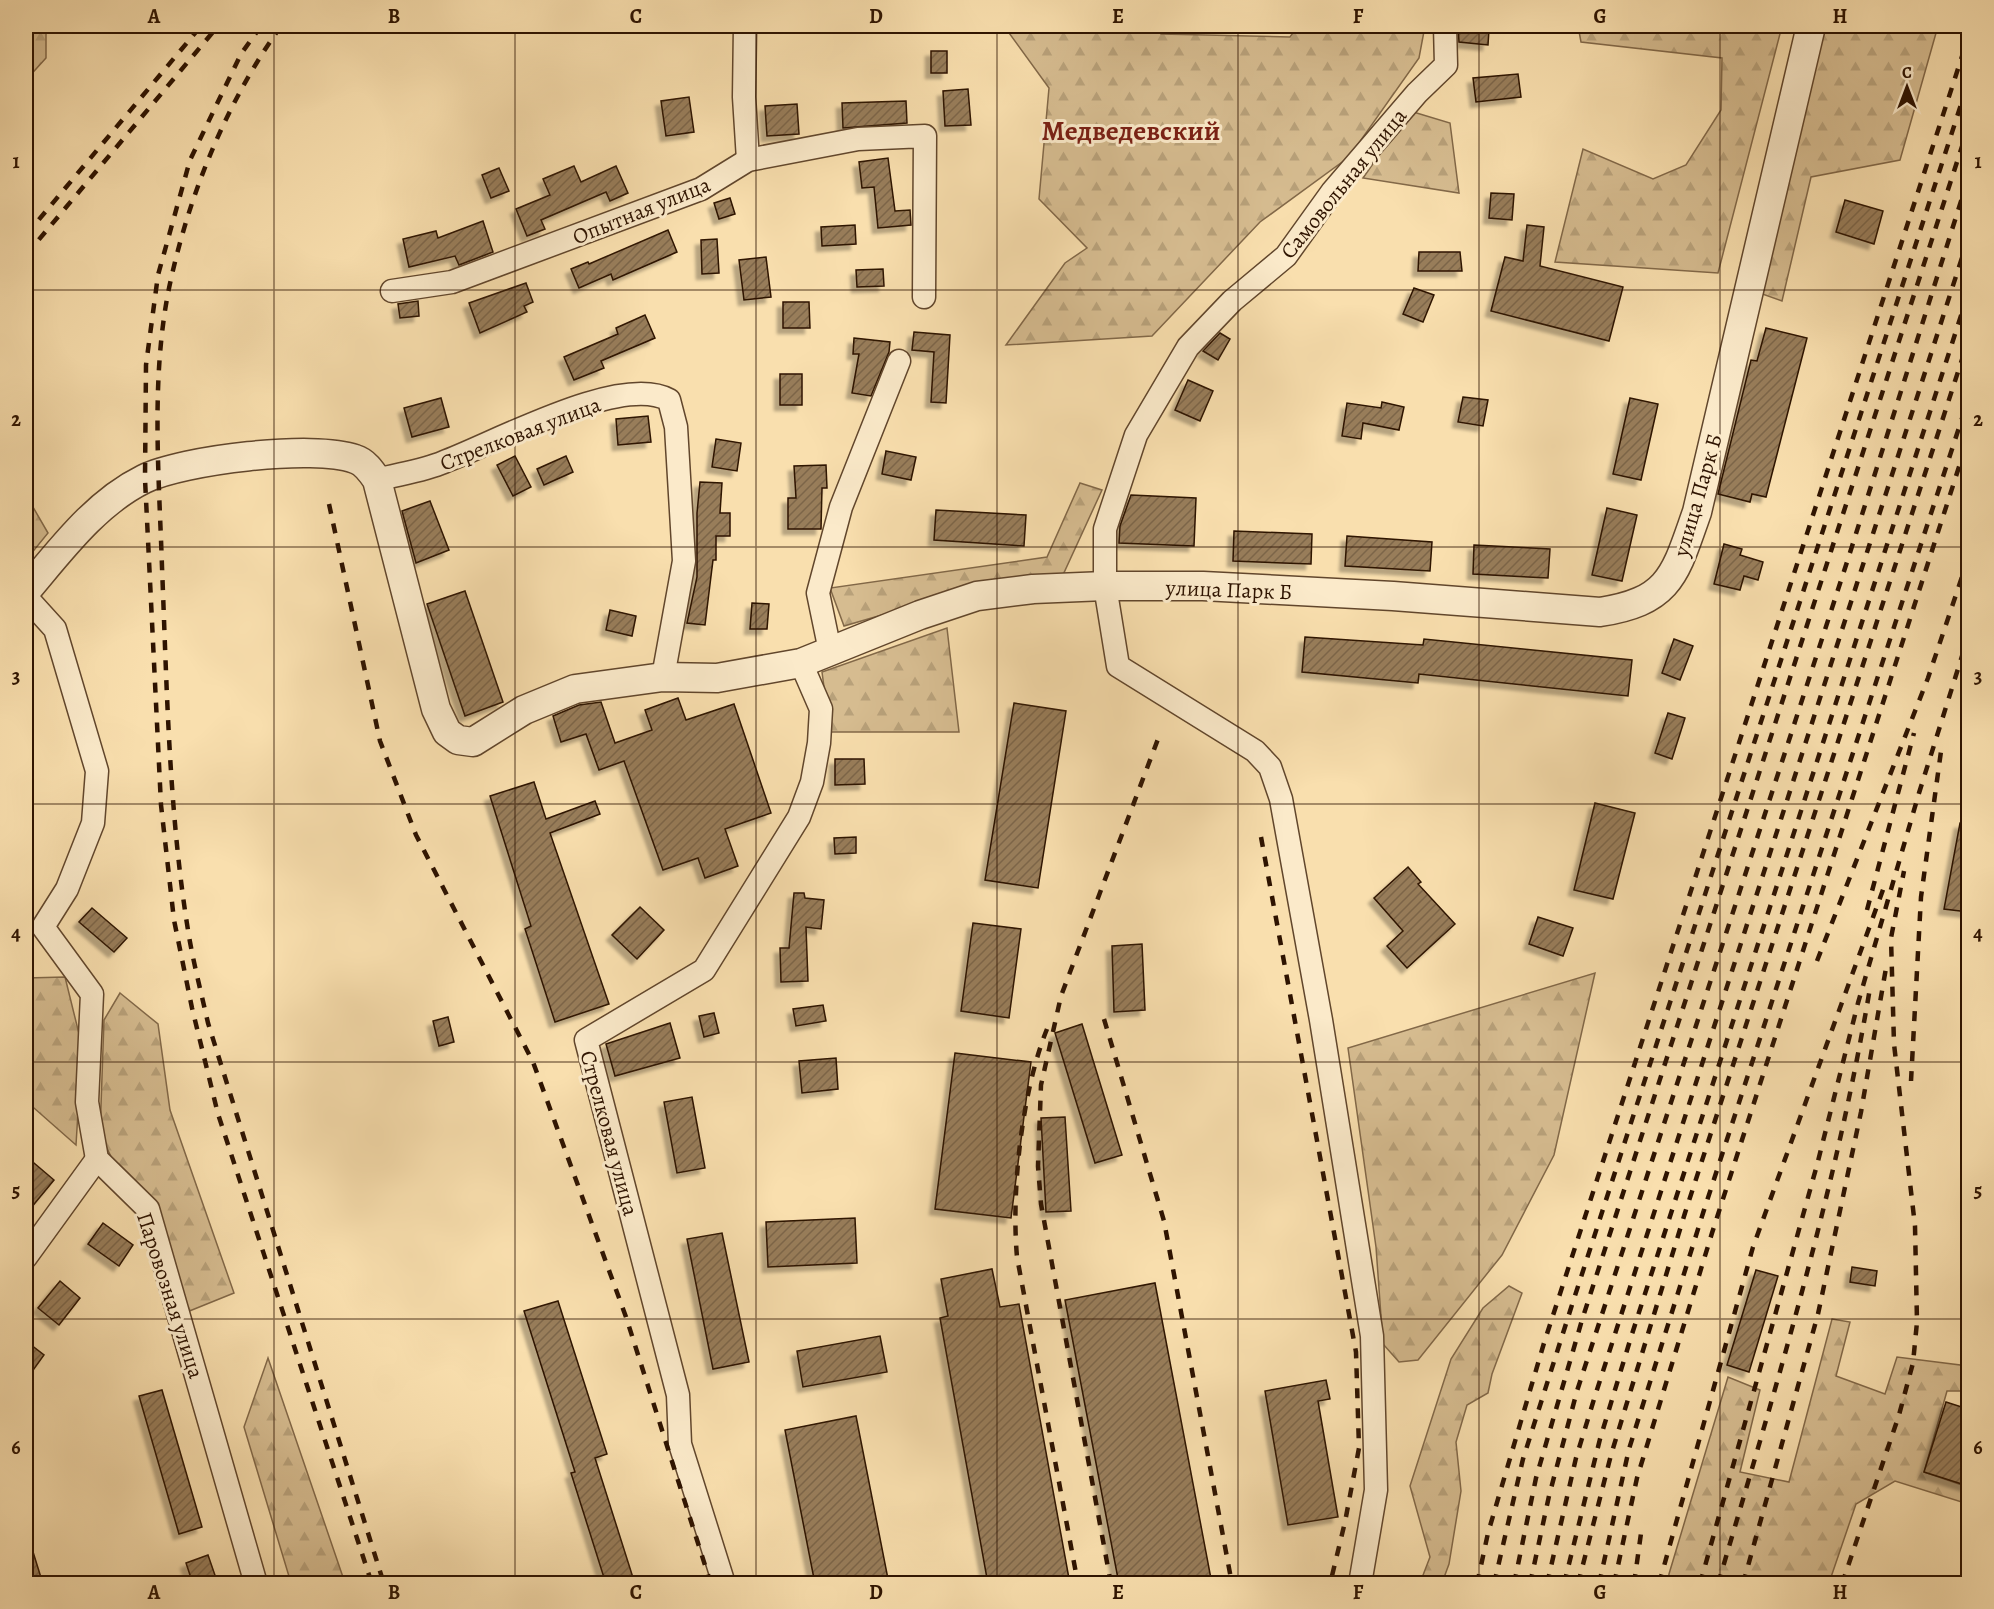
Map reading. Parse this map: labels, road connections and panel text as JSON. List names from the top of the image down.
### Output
{
  "streets": {
    "street": [
      "Самовольная улица",
      "Опытная улица",
      "Стрелковая улица",
      "улица Парк Б",
      "Паровозная улица"
    ]
  },
  "crossings": [
    ["Самовольная улица", "улица Парк Б"]
  ],
  "districts": ["Медведевский"],
  "north": "top",
  "grid": {
    "columns": [
      "A",
      "B",
      "C",
      "D",
      "E",
      "F",
      "G",
      "H"
    ],
    "rows": [
      "1",
      "2",
      "3",
      "4",
      "5",
      "6"
    ]
  }
}
